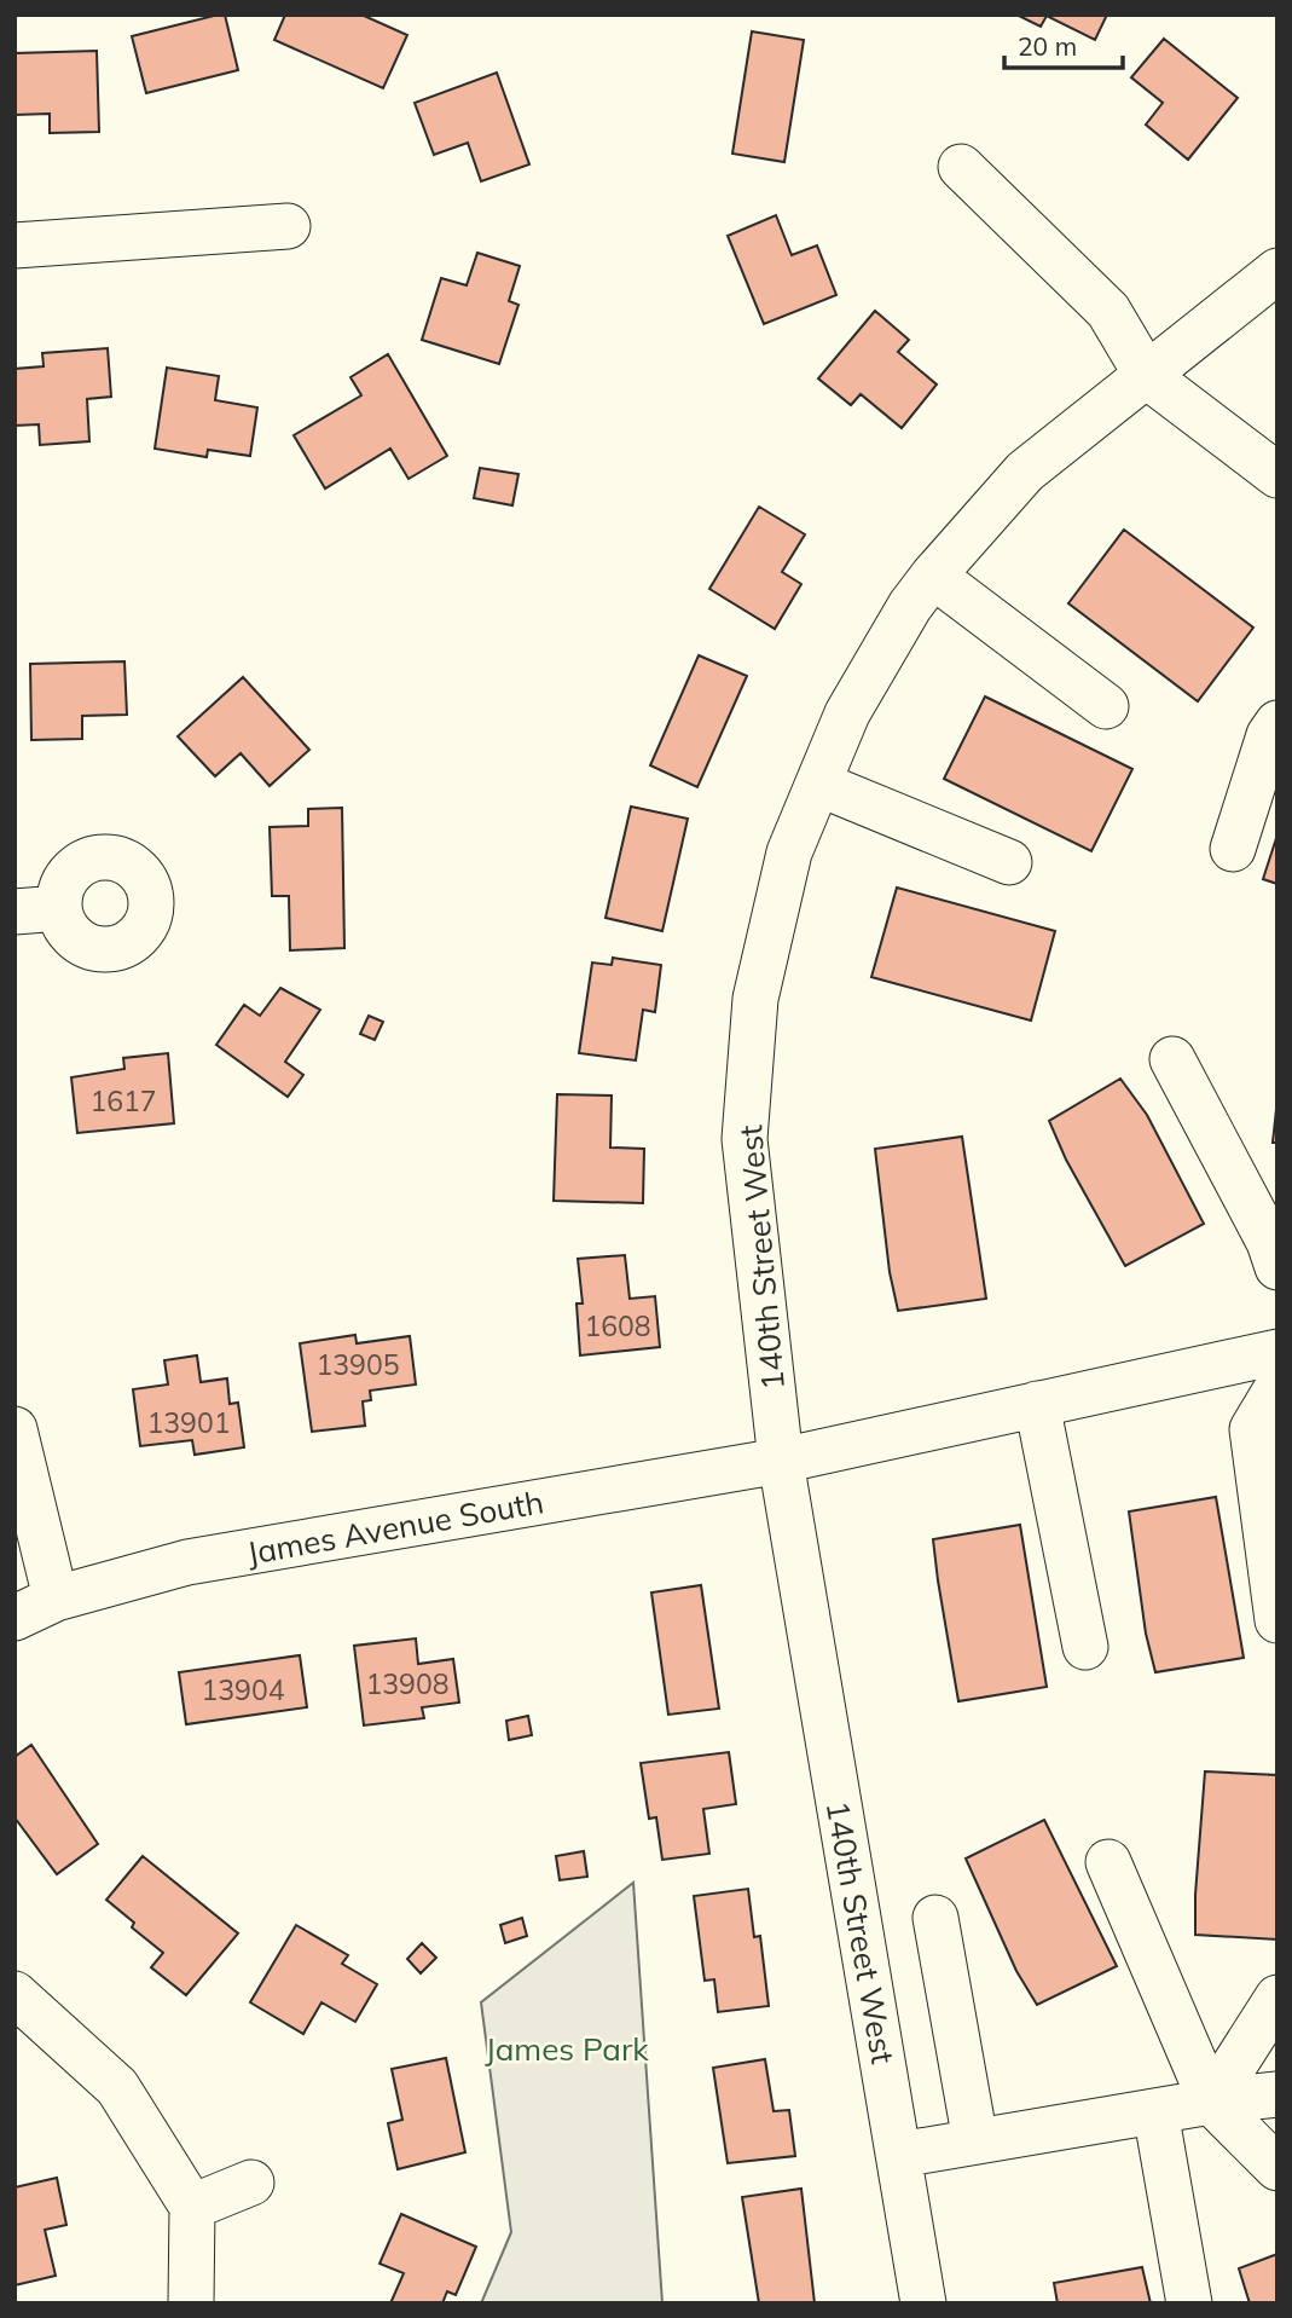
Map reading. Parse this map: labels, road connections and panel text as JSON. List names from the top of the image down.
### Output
{
  "streets": {
    "street": ["140th Street West", "James Avenue South"]
  },
  "crossings": [
    ["140th Street West", "James Avenue South"]
  ],
  "parks": ["James Park"],
  "house_numbers": [
    "1617",
    "1608",
    "13905",
    "13901",
    "13908",
    "13904"
  ],
  "scale_bar": "20 m"
}
